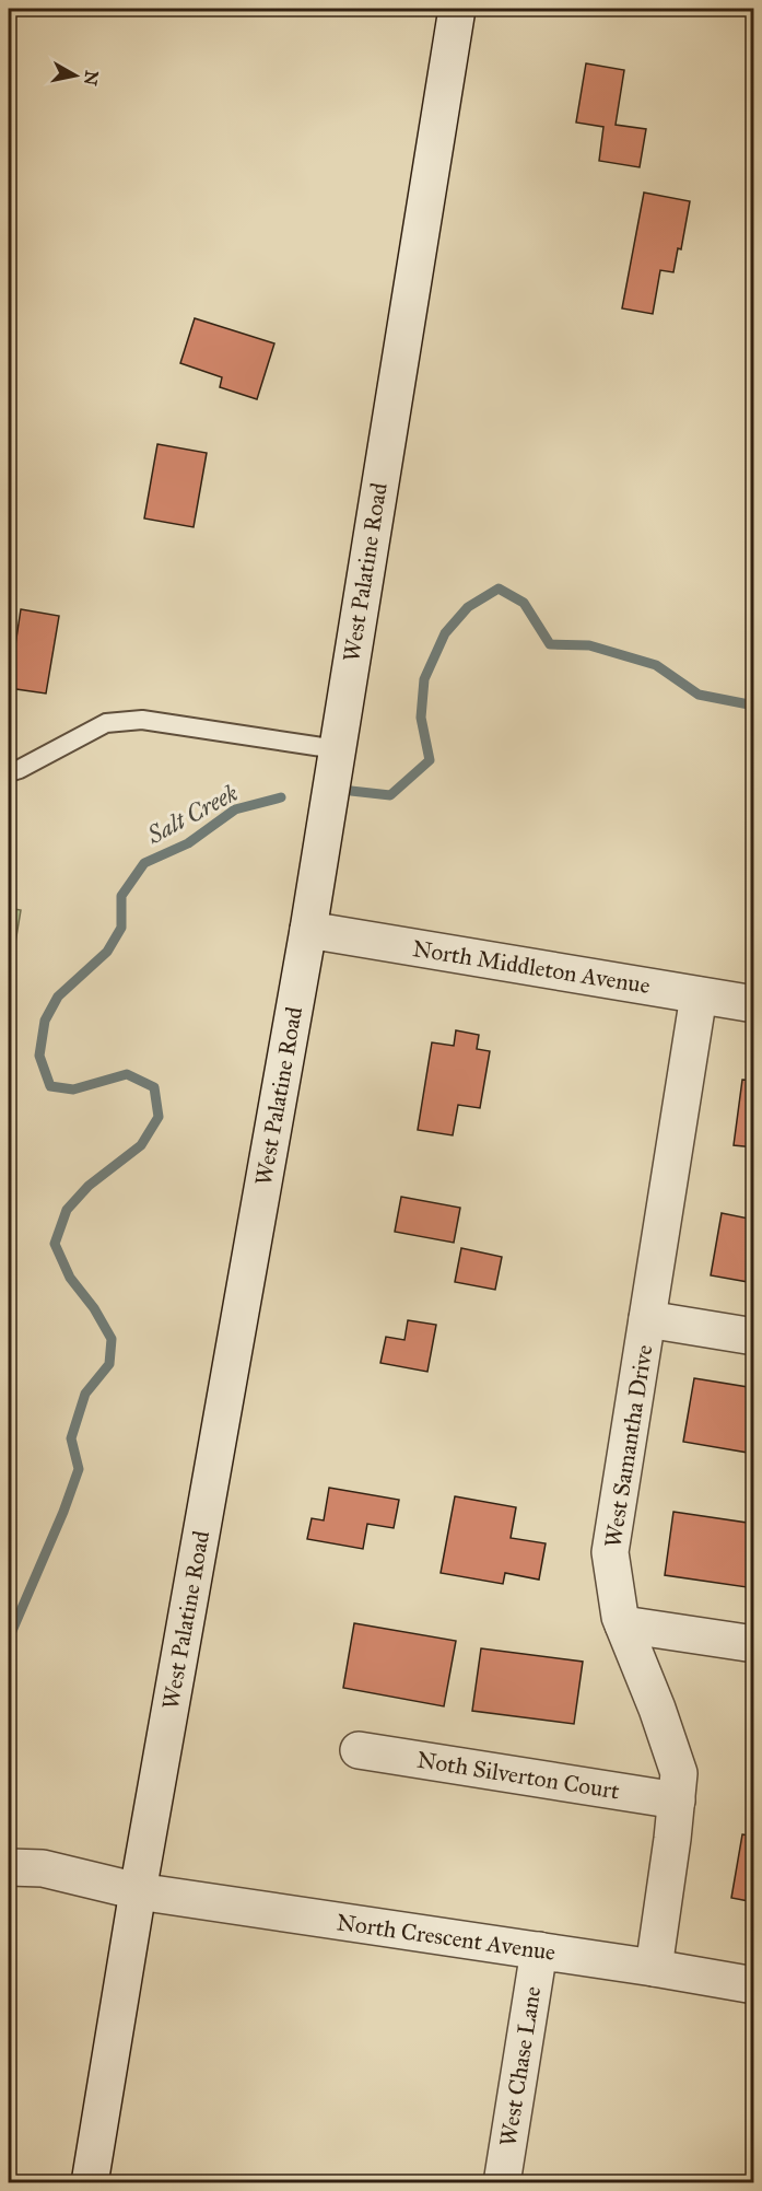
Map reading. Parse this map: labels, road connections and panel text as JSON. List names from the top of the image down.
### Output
{
  "streets": {
    "street": [
      "West Palatine Road",
      "North Middleton Avenue",
      "West Samantha Drive",
      "Noth Silverton Court",
      "North Crescent Avenue",
      "West Chase Lane"
    ]
  },
  "crossings": [
    ["West Palatine Road", "North Middleton Avenue"],
    ["West Palatine Road", "North Crescent Avenue"],
    ["North Middleton Avenue", "West Samantha Drive"],
    ["West Samantha Drive", "Noth Silverton Court"],
    ["West Samantha Drive", "North Crescent Avenue"],
    ["North Crescent Avenue", "West Chase Lane"]
  ],
  "water": ["Salt Creek"],
  "north": "right"
}
